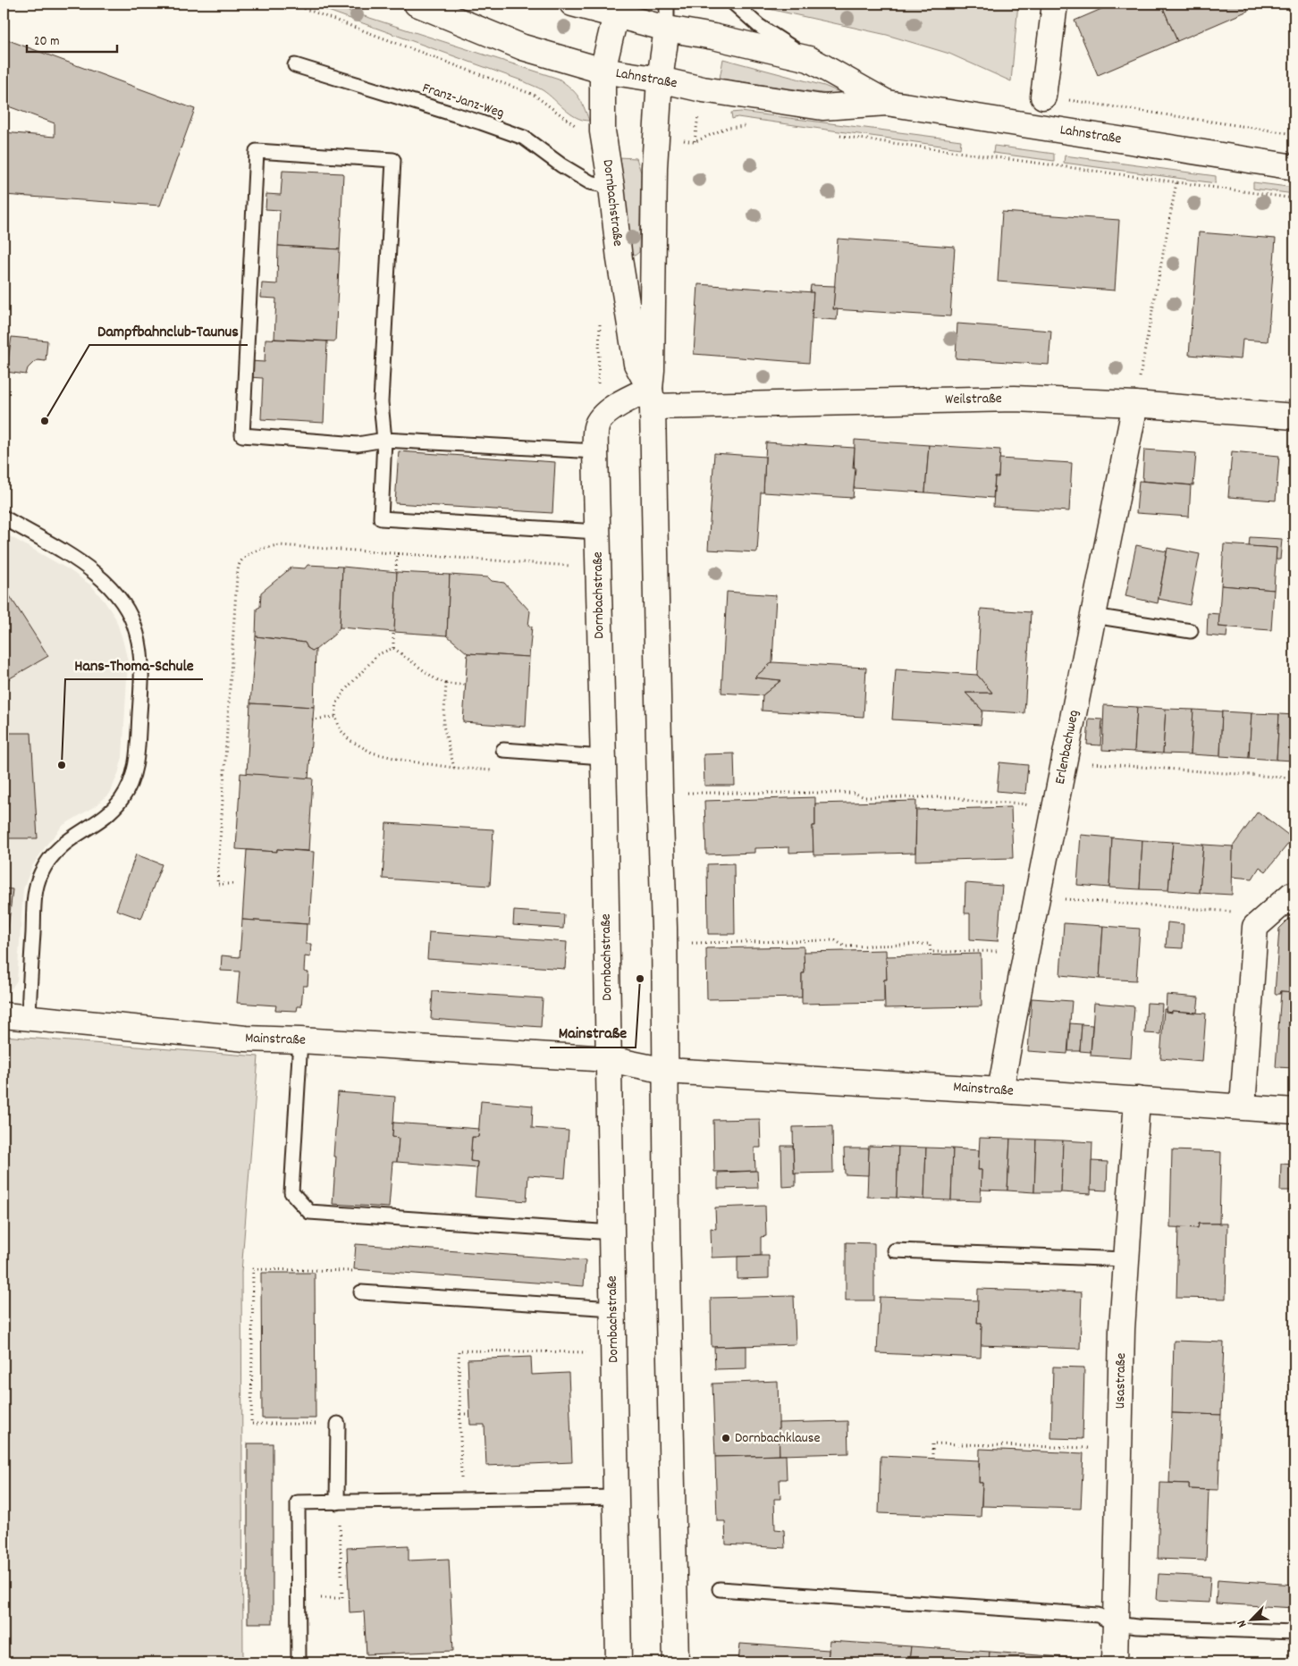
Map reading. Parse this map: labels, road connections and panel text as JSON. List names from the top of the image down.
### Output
{
  "streets": {
    "street": [
      "Lahnstraße",
      "Dornbachstraße",
      "Weilstraße",
      "Erlenbachweg",
      "Mainstraße",
      "Usastraße"
    ],
    "lane": ["Franz-Janz-Weg"]
  },
  "crossings": [
    ["Lahnstraße", "Dornbachstraße"],
    ["Franz-Janz-Weg", "Dornbachstraße"],
    ["Dornbachstraße", "Weilstraße"],
    ["Dornbachstraße", "Mainstraße"],
    ["Weilstraße", "Erlenbachweg"],
    ["Erlenbachweg", "Mainstraße"],
    ["Mainstraße", "Usastraße"]
  ],
  "places": [
    "Dampfbahnclub-Taunus",
    "Hans-Thoma-Schule",
    "Mainstraße",
    "Dornbachklause"
  ],
  "scale_bar": "20 m",
  "north": "bottom left"
}
